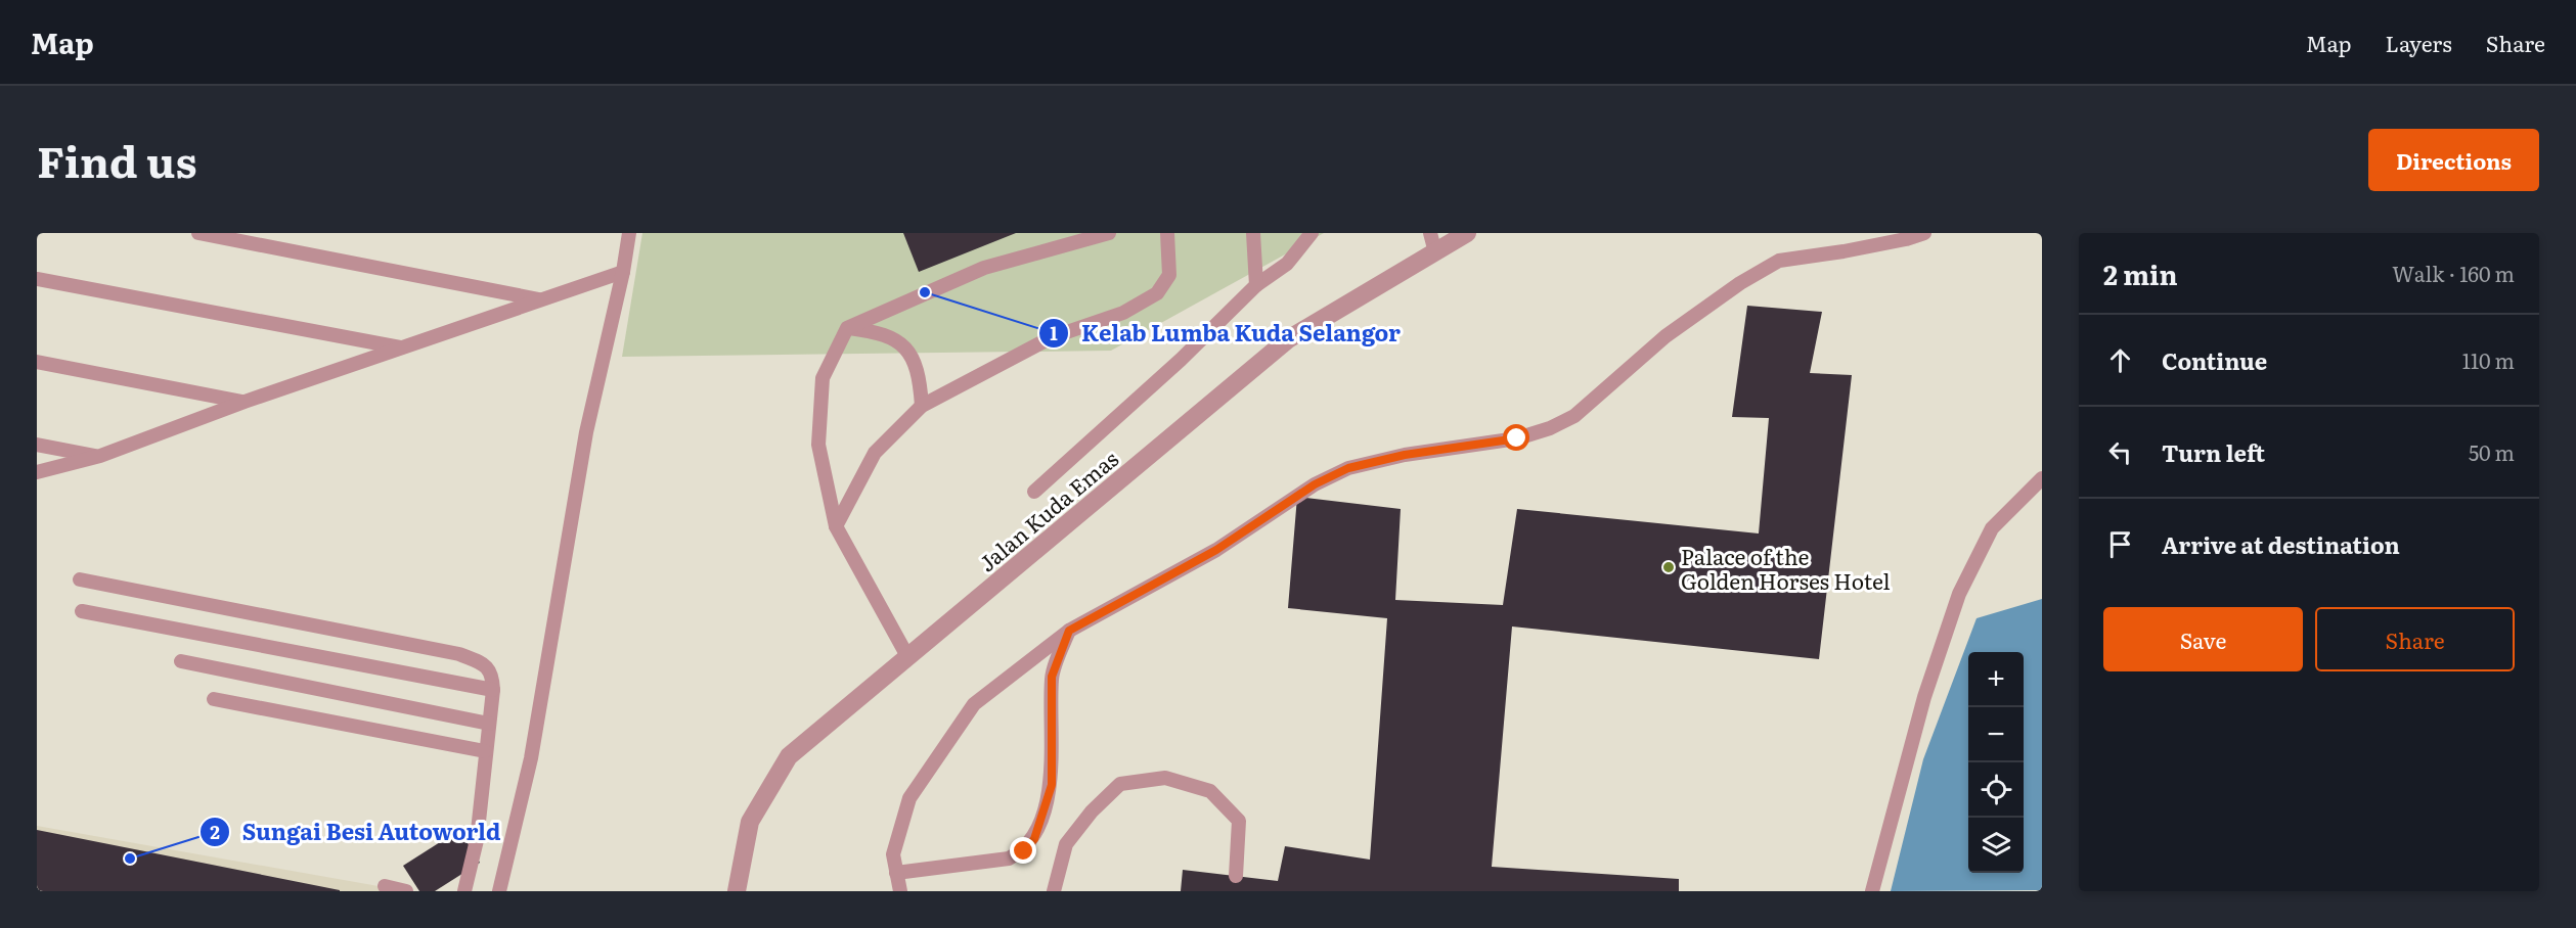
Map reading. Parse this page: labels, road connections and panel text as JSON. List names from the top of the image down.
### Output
{
  "streets": {
    "street": ["Jalan Kuda Emas"]
  },
  "places": ["Kelab Lumba Kuda Selangor", "Palace of the Golden Horses Hotel", "Sungai Besi Autoworld"],
  "page": {
    "header": "Map",
    "nav": ["Map", "Layers", "Share"],
    "title": "Find us",
    "buttons": [
      "Directions",
      ["Save", "Share"]
    ],
    "heading": ["2 min", "Walk · 160 m"],
    "list": [
      ["Continue", "110 m"],
      ["Turn left", "50 m"],
      "Arrive at destination"
    ],
    "map_buttons": ["+", "−"]
  }
}
